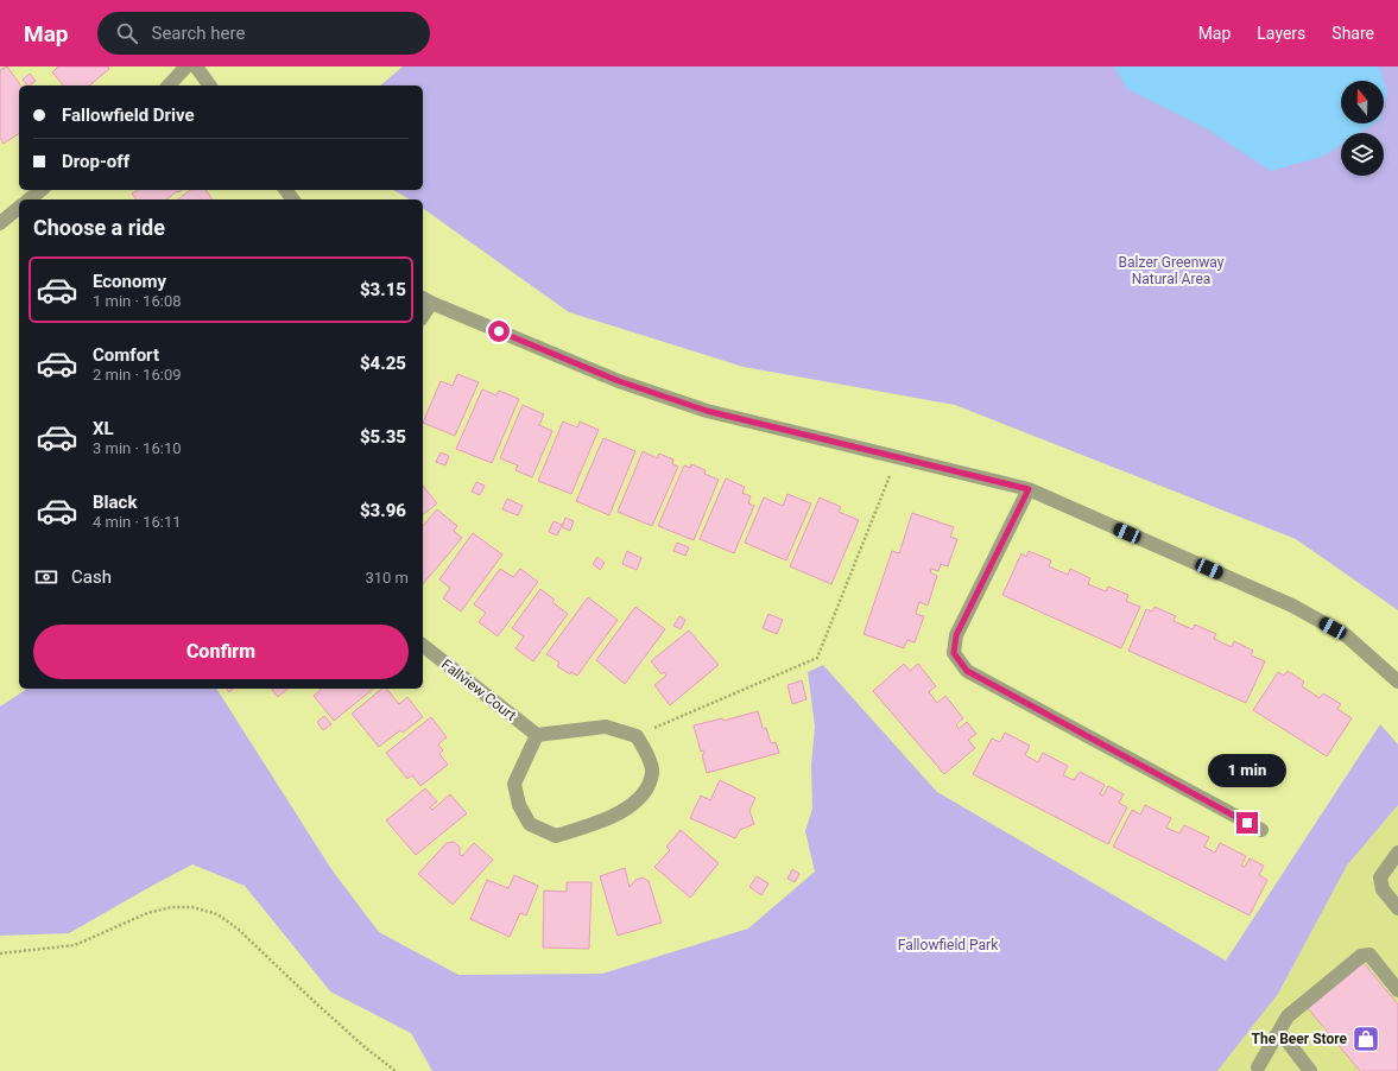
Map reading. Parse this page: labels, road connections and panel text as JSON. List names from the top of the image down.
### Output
{
  "streets": {
    "street": ["Fallview Court"]
  },
  "parks": ["Balzer Greenway Natural Area", "Fallowfield Park"],
  "places": {
    "shop": ["The Beer Store"]
  },
  "north": "top",
  "page": {
    "header": "Map",
    "search": "Search here",
    "nav": ["Map", "Layers", "Share"],
    "banner": ["Fallowfield Drive", "Drop-off"],
    "heading": "Choose a ride",
    "list": [
      {
        "name": "Economy",
        "note": "1 min · 16:08",
        "value": "$3.15"
      },
      {
        "name": "Comfort",
        "note": "2 min · 16:09",
        "value": "$4.25"
      },
      {
        "name": "XL",
        "note": "3 min · 16:10",
        "value": "$5.35"
      },
      {
        "name": "Black",
        "note": "4 min · 16:11",
        "value": "$3.96"
      }
    ],
    "pay": ["Cash", "310 m"],
    "buttons": "Confirm",
    "bubble": "1 min"
  }
}
